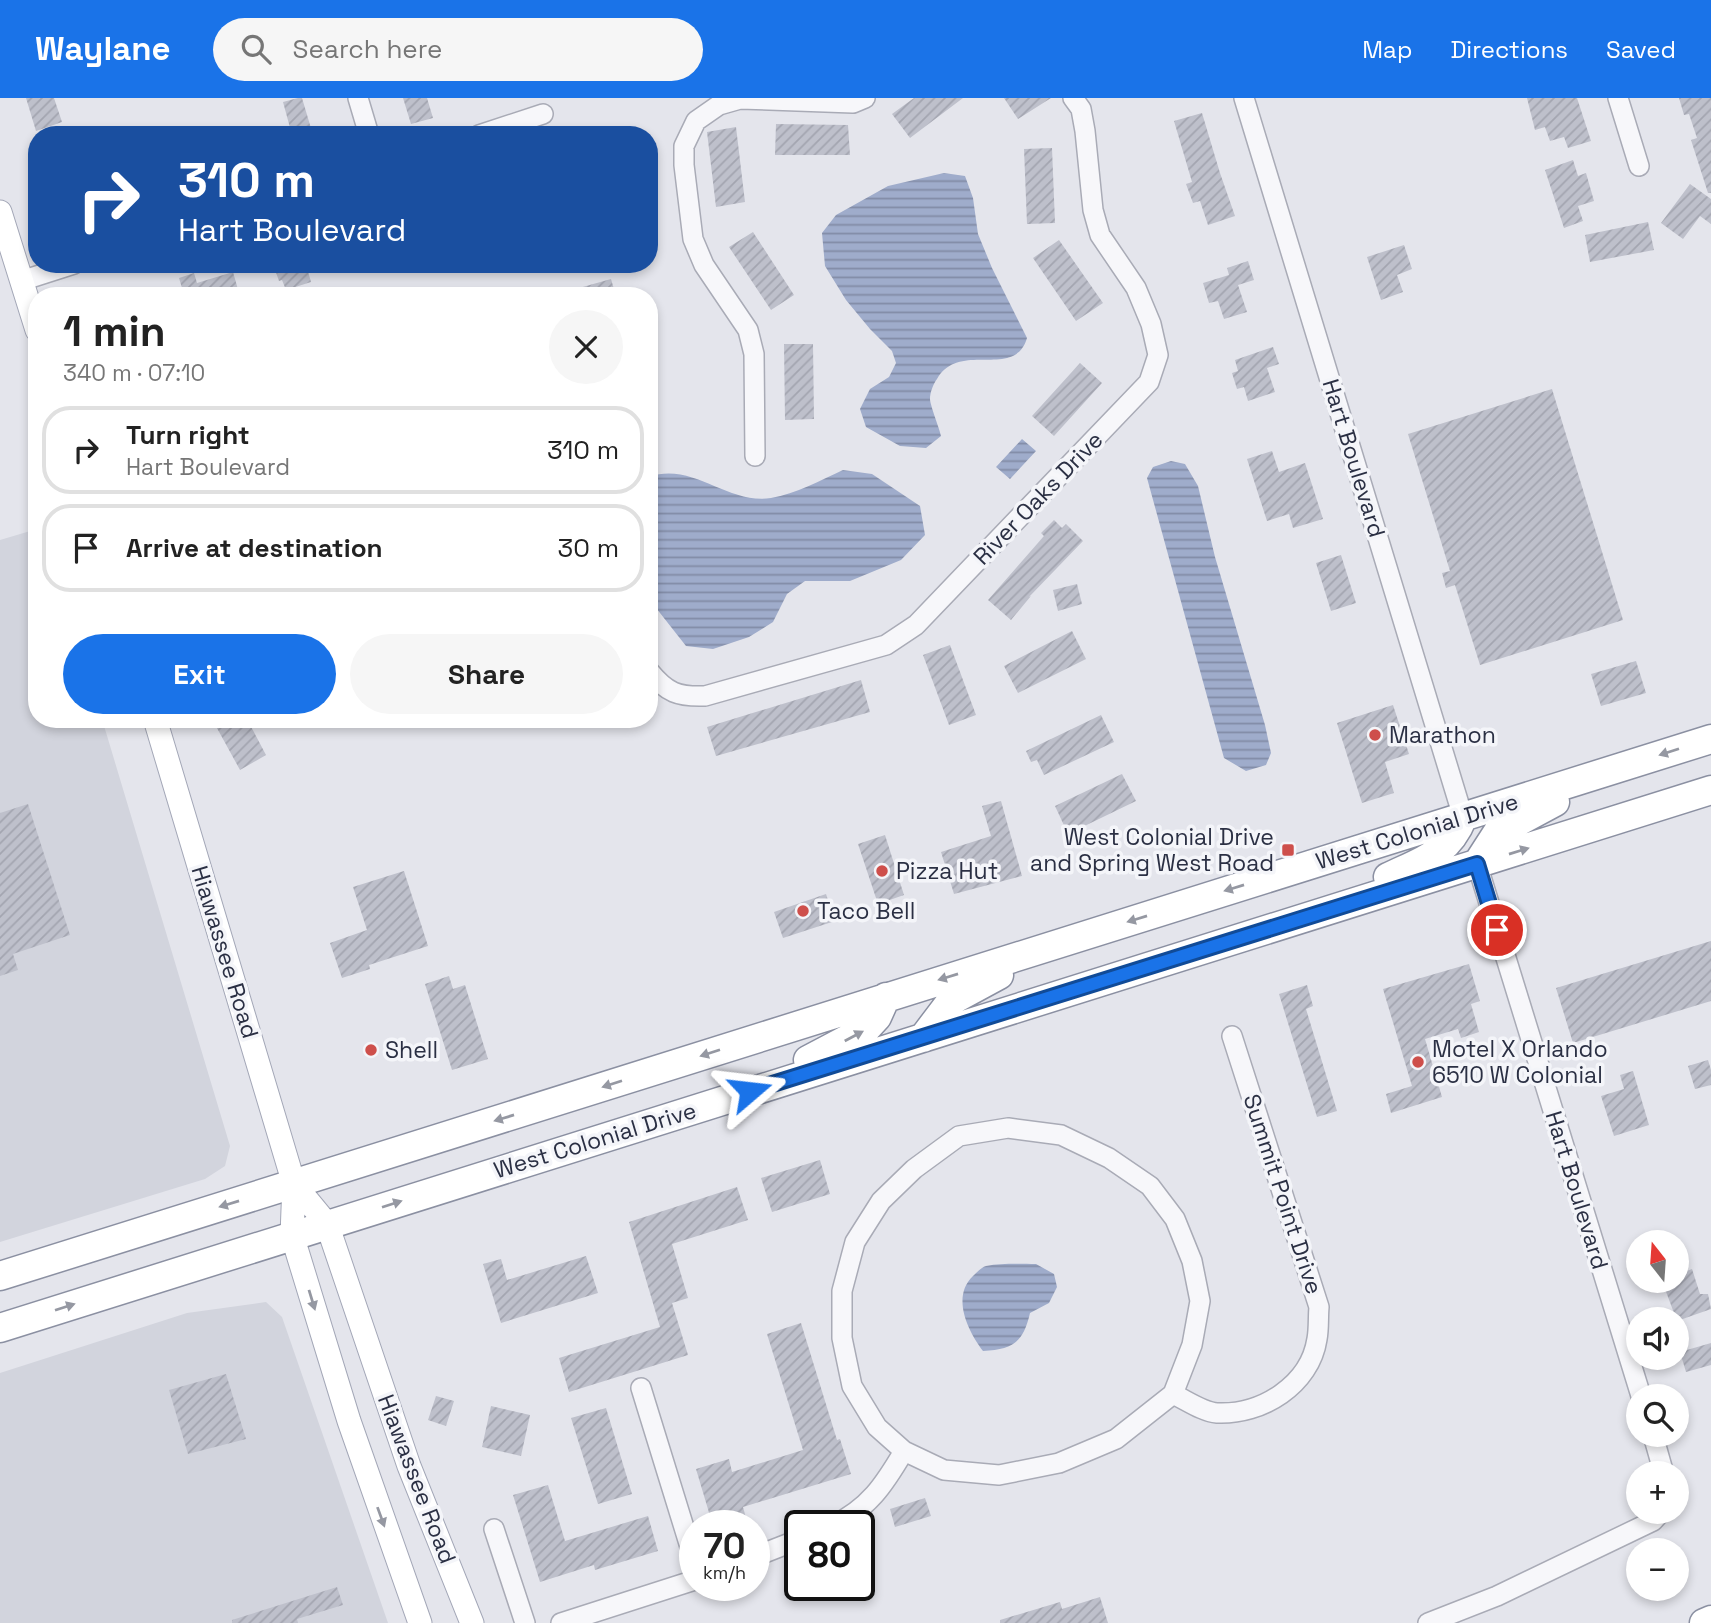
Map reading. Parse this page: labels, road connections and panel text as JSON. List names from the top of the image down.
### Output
{
  "streets": {
    "highway": ["West Colonial Drive"],
    "main road": ["Hiawassee Road"],
    "street": ["Hart Boulevard", "River Oaks Drive", "Summit Point Drive"]
  },
  "crossings": [
    ["Hart Boulevard", "West Colonial Drive"],
    ["West Colonial Drive", "Hiawassee Road"]
  ],
  "places": {
    "other": [
      "Marathon",
      "Pizza Hut",
      "Taco Bell",
      "Shell",
      "Motel X Orlando 6510 W Colonial"
    ],
    "transit": ["West Colonial Drive and Spring West Road"]
  },
  "north": "top",
  "page": {
    "header": "Waylane",
    "search": "Search here",
    "nav": ["Map", "Directions", "Saved"],
    "turn": ["310 m", "Hart Boulevard"],
    "heading": ["1 min", "340 m · 07:10"],
    "list": [
      {
        "name": "Turn right",
        "note": "Hart Boulevard",
        "value": "310 m"
      },
      {
        "name": "Arrive at destination",
        "value": "30 m"
      }
    ],
    "buttons": ["Exit", "Share"],
    "map_buttons": ["+", "−"],
    "speed": "70 km/h",
    "limit": "80"
  }
}
